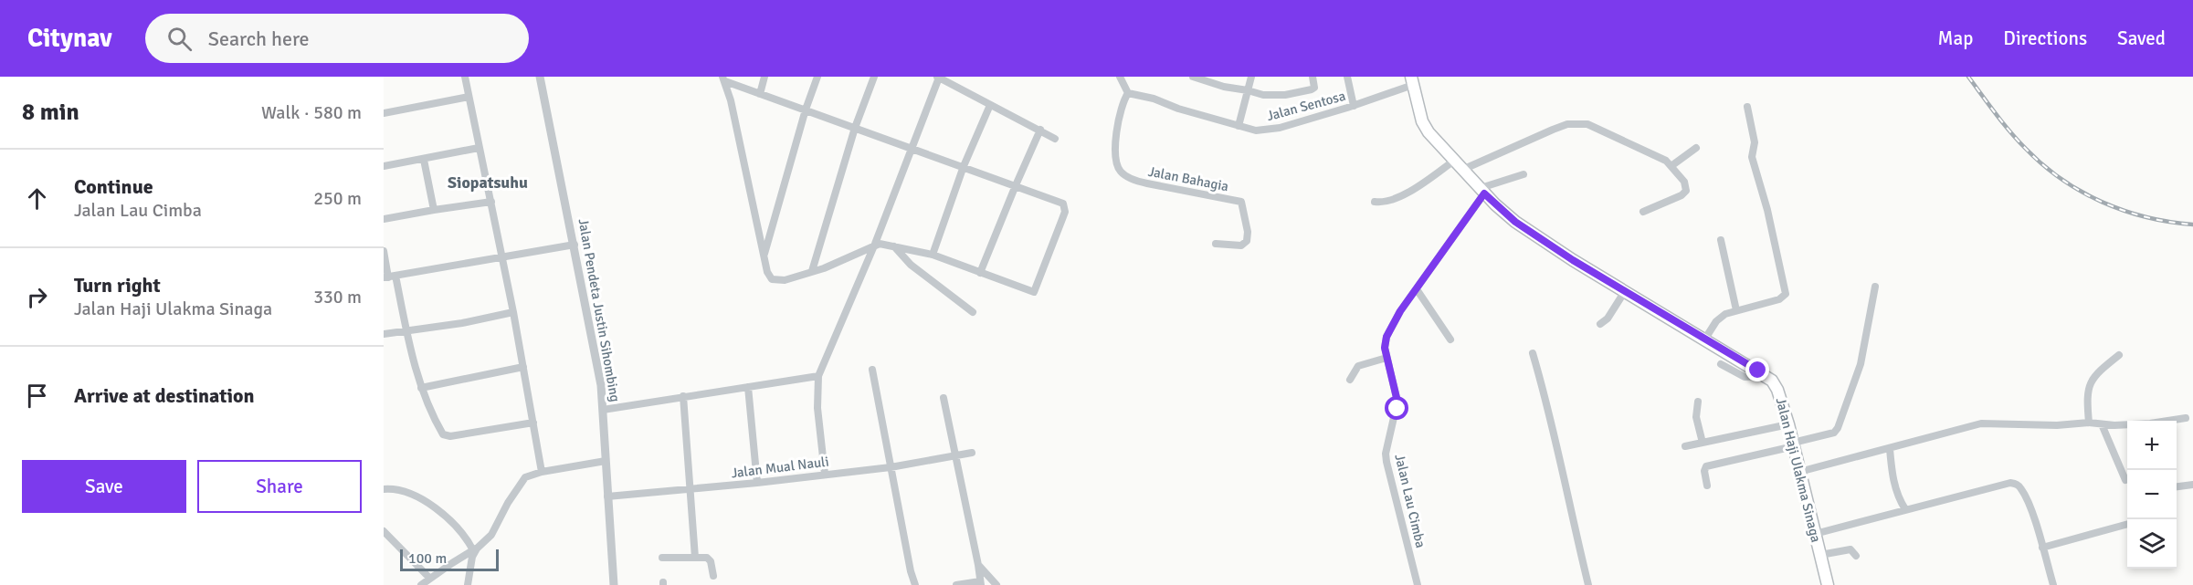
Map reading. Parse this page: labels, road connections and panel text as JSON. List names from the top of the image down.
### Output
{
  "streets": {
    "main road": ["Jalan Haji Ulakma Sinaga"],
    "street": [
      "Jalan Sentosa",
      "Jalan Bahagia",
      "Jalan Pendeta Justin Sihombing",
      "Jalan Mual Nauli",
      "Jalan Lau Cimba"
    ]
  },
  "crossings": [
    ["Jalan Sentosa", "Jalan Bahagia"],
    ["Jalan Sentosa", "Jalan Haji Ulakma Sinaga"],
    ["Jalan Pendeta Justin Sihombing", "Jalan Mual Nauli"],
    ["Jalan Haji Ulakma Sinaga", "Jalan Lau Cimba"]
  ],
  "districts": ["Siopatsuhu"],
  "scale_bar": "100 m",
  "page": {
    "header": "Citynav",
    "search": "Search here",
    "nav": ["Map", "Directions", "Saved"],
    "heading": ["8 min", "Walk · 580 m"],
    "list": [
      ["Continue", "Jalan Lau Cimba", "250 m"],
      ["Turn right", "Jalan Haji Ulakma Sinaga", "330 m"],
      "Arrive at destination"
    ],
    "map_buttons": ["+", "−"],
    "buttons": ["Save", "Share"],
    "scale": "100 m"
  }
}
